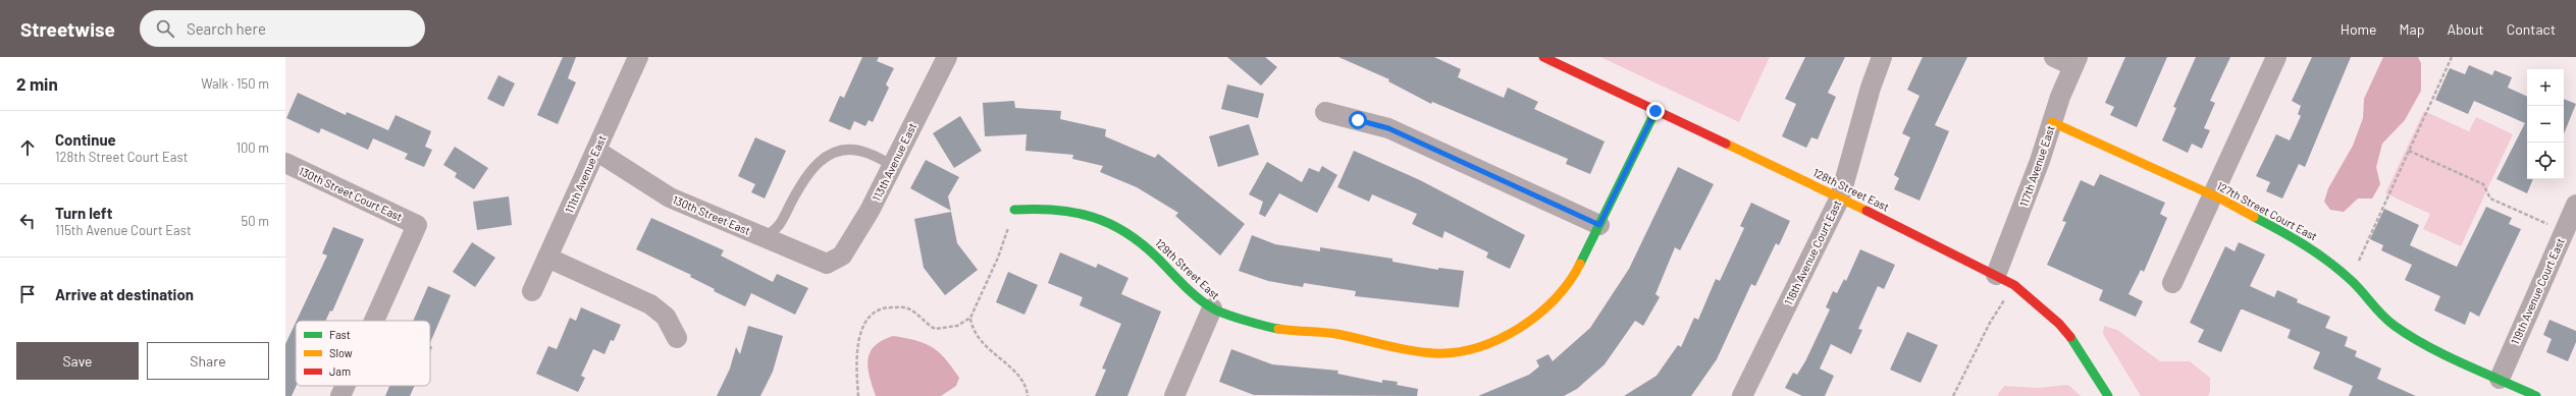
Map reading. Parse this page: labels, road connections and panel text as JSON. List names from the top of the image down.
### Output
{
  "streets": {
    "street": [
      "113th Avenue East",
      "117th Avenue East",
      "111th Avenue East",
      "128th Street East",
      "130th Street Court East",
      "127th Street Court East",
      "130th Street East",
      "116th Avenue Court East",
      "129th Street East",
      "119th Avenue Court East"
    ]
  },
  "crossings": [
    ["113th Avenue East", "130th Street East"],
    ["117th Avenue East", "128th Street East"],
    ["117th Avenue East", "127th Street Court East"],
    ["111th Avenue East", "130th Street East"],
    ["128th Street East", "116th Avenue Court East"],
    ["128th Street East", "129th Street East"],
    ["127th Street Court East", "119th Avenue Court East"]
  ],
  "legend": ["Fast", "Slow", "Jam"],
  "page": {
    "header": "Streetwise",
    "search": "Search here",
    "nav": [
      "Home",
      "Map",
      "About",
      "Contact"
    ],
    "heading": ["2 min", "Walk · 150 m"],
    "map_buttons": ["+", "−"],
    "list": [
      ["Continue", "128th Street Court East", "100 m"],
      ["Turn left", "115th Avenue Court East", "50 m"],
      "Arrive at destination"
    ],
    "buttons": ["Save", "Share"]
  }
}
